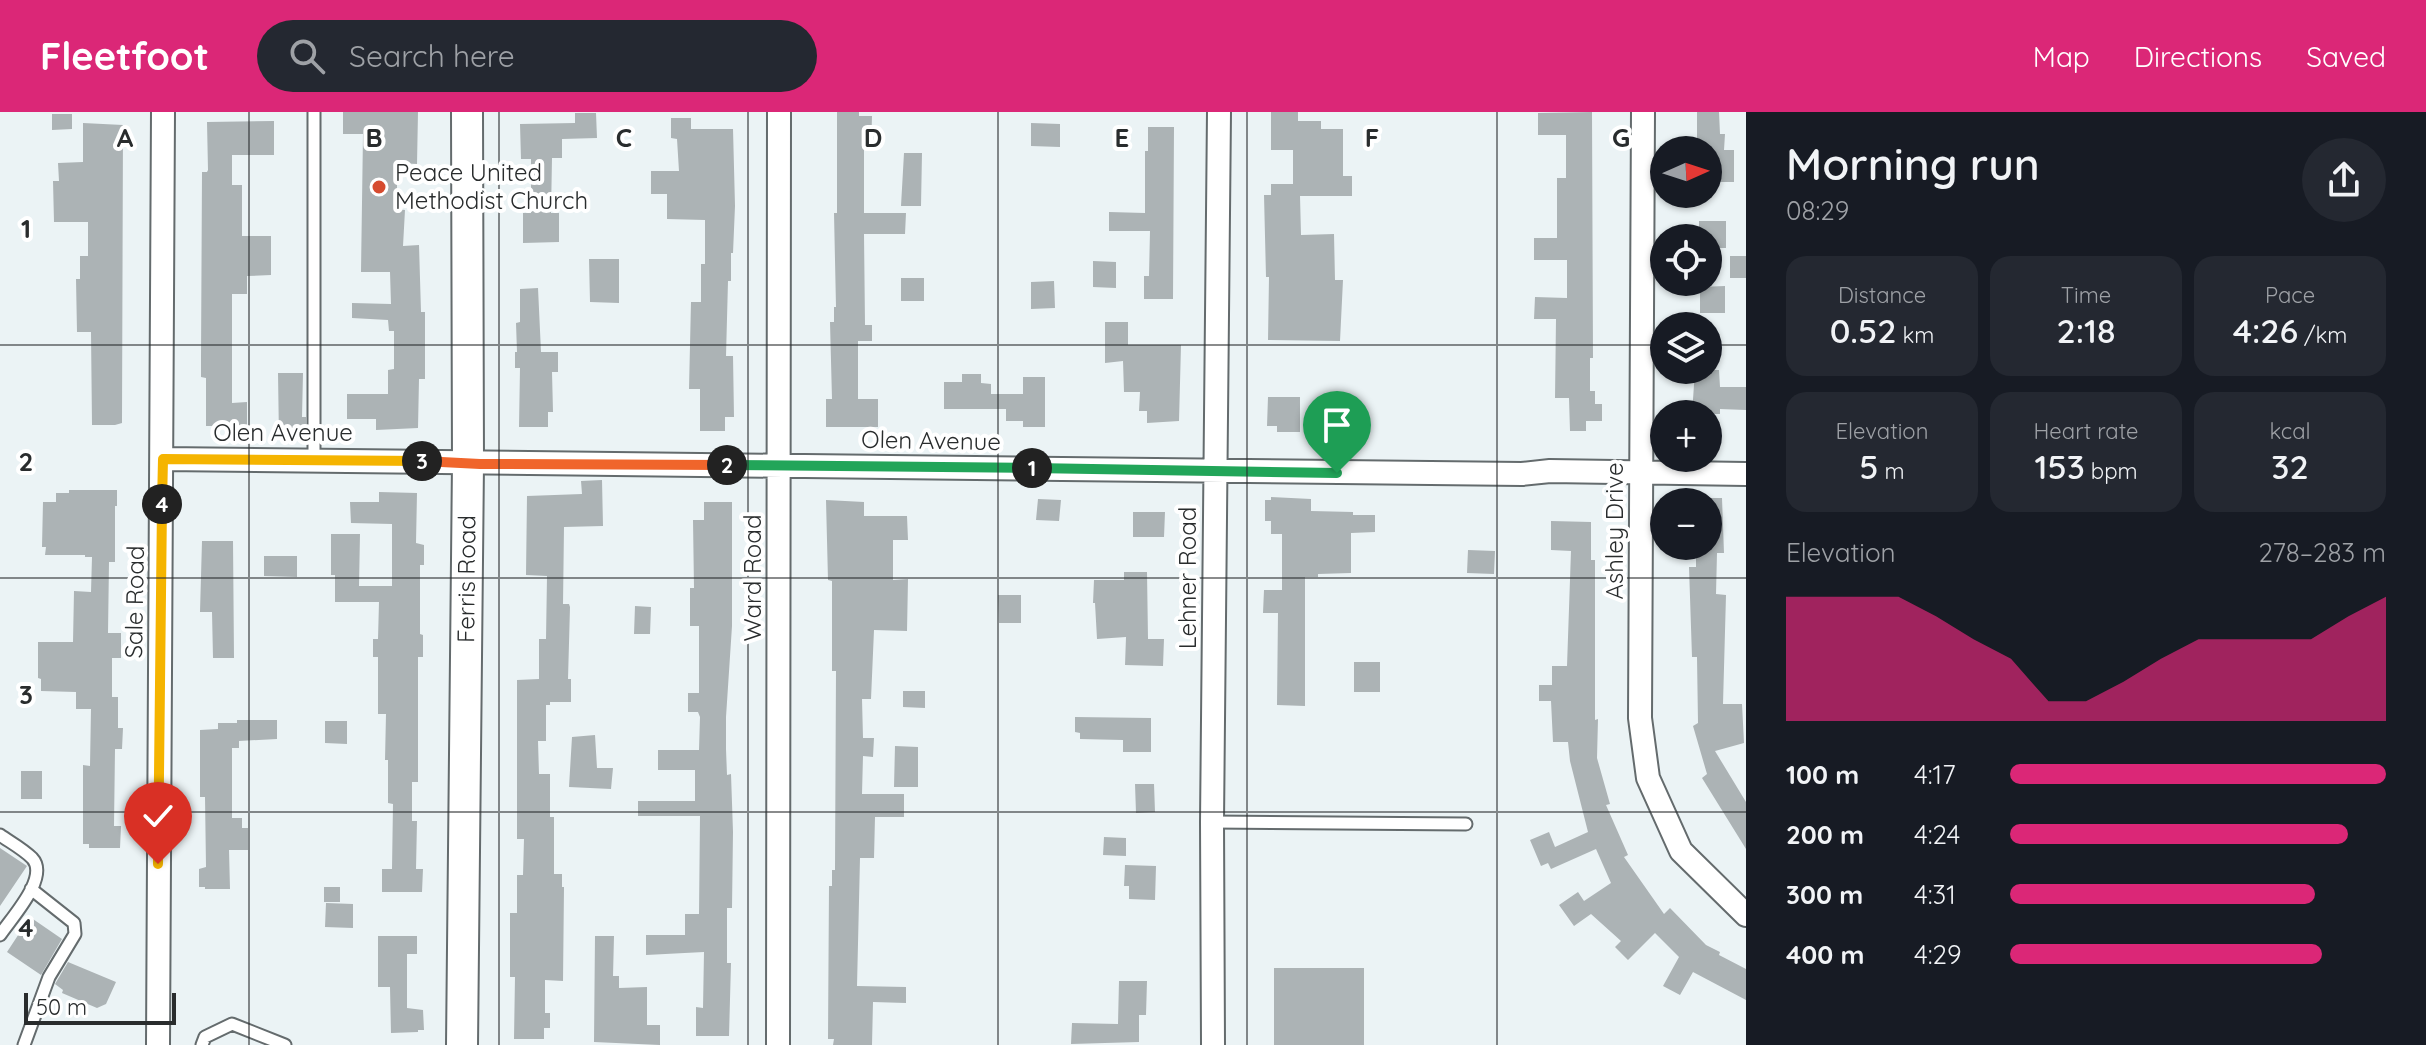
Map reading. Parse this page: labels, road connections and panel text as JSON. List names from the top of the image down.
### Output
{
  "streets": {
    "main road": ["Ferris Road"],
    "street": [
      "Olen Avenue",
      "Ashley Drive",
      "Ward Road",
      "Lehner Road",
      "Sale Road"
    ]
  },
  "crossings": [
    ["Olen Avenue", "Ashley Drive"],
    ["Olen Avenue", "Ward Road"],
    ["Olen Avenue", "Lehner Road"],
    ["Olen Avenue", "Ferris Road"],
    ["Olen Avenue", "Sale Road"]
  ],
  "places": ["Peace United Methodist Church"],
  "scale_bar": "50 m",
  "north": "right",
  "page": {
    "header": "Fleetfoot",
    "search": "Search here",
    "nav": ["Map", "Directions", "Saved"],
    "heading": ["Morning run", "08:29"],
    "map_buttons": ["+", "−"],
    "stats": [
      ["Distance", "0.52 km"],
      ["Time", "2:18"],
      ["Pace", "4:26 /km"],
      ["Elevation", "5 m"],
      ["Heart rate", "153 bpm"],
      ["kcal", "32"]
    ],
    "pins": [
      "3",
      "2",
      "1",
      "4"
    ],
    "chart": ["Elevation", "278–283 m"],
    "list": [
      {
        "name": "100 m",
        "note": "4:17"
      },
      {
        "name": "200 m",
        "note": "4:24"
      },
      {
        "name": "300 m",
        "note": "4:31"
      },
      {
        "name": "400 m",
        "note": "4:29"
      }
    ],
    "scale": "50 m"
  },
  "grid": {
    "columns": [
      "A",
      "B",
      "C",
      "D",
      "E",
      "F",
      "G"
    ],
    "rows": [
      "1",
      "2",
      "3",
      "4"
    ]
  }
}
